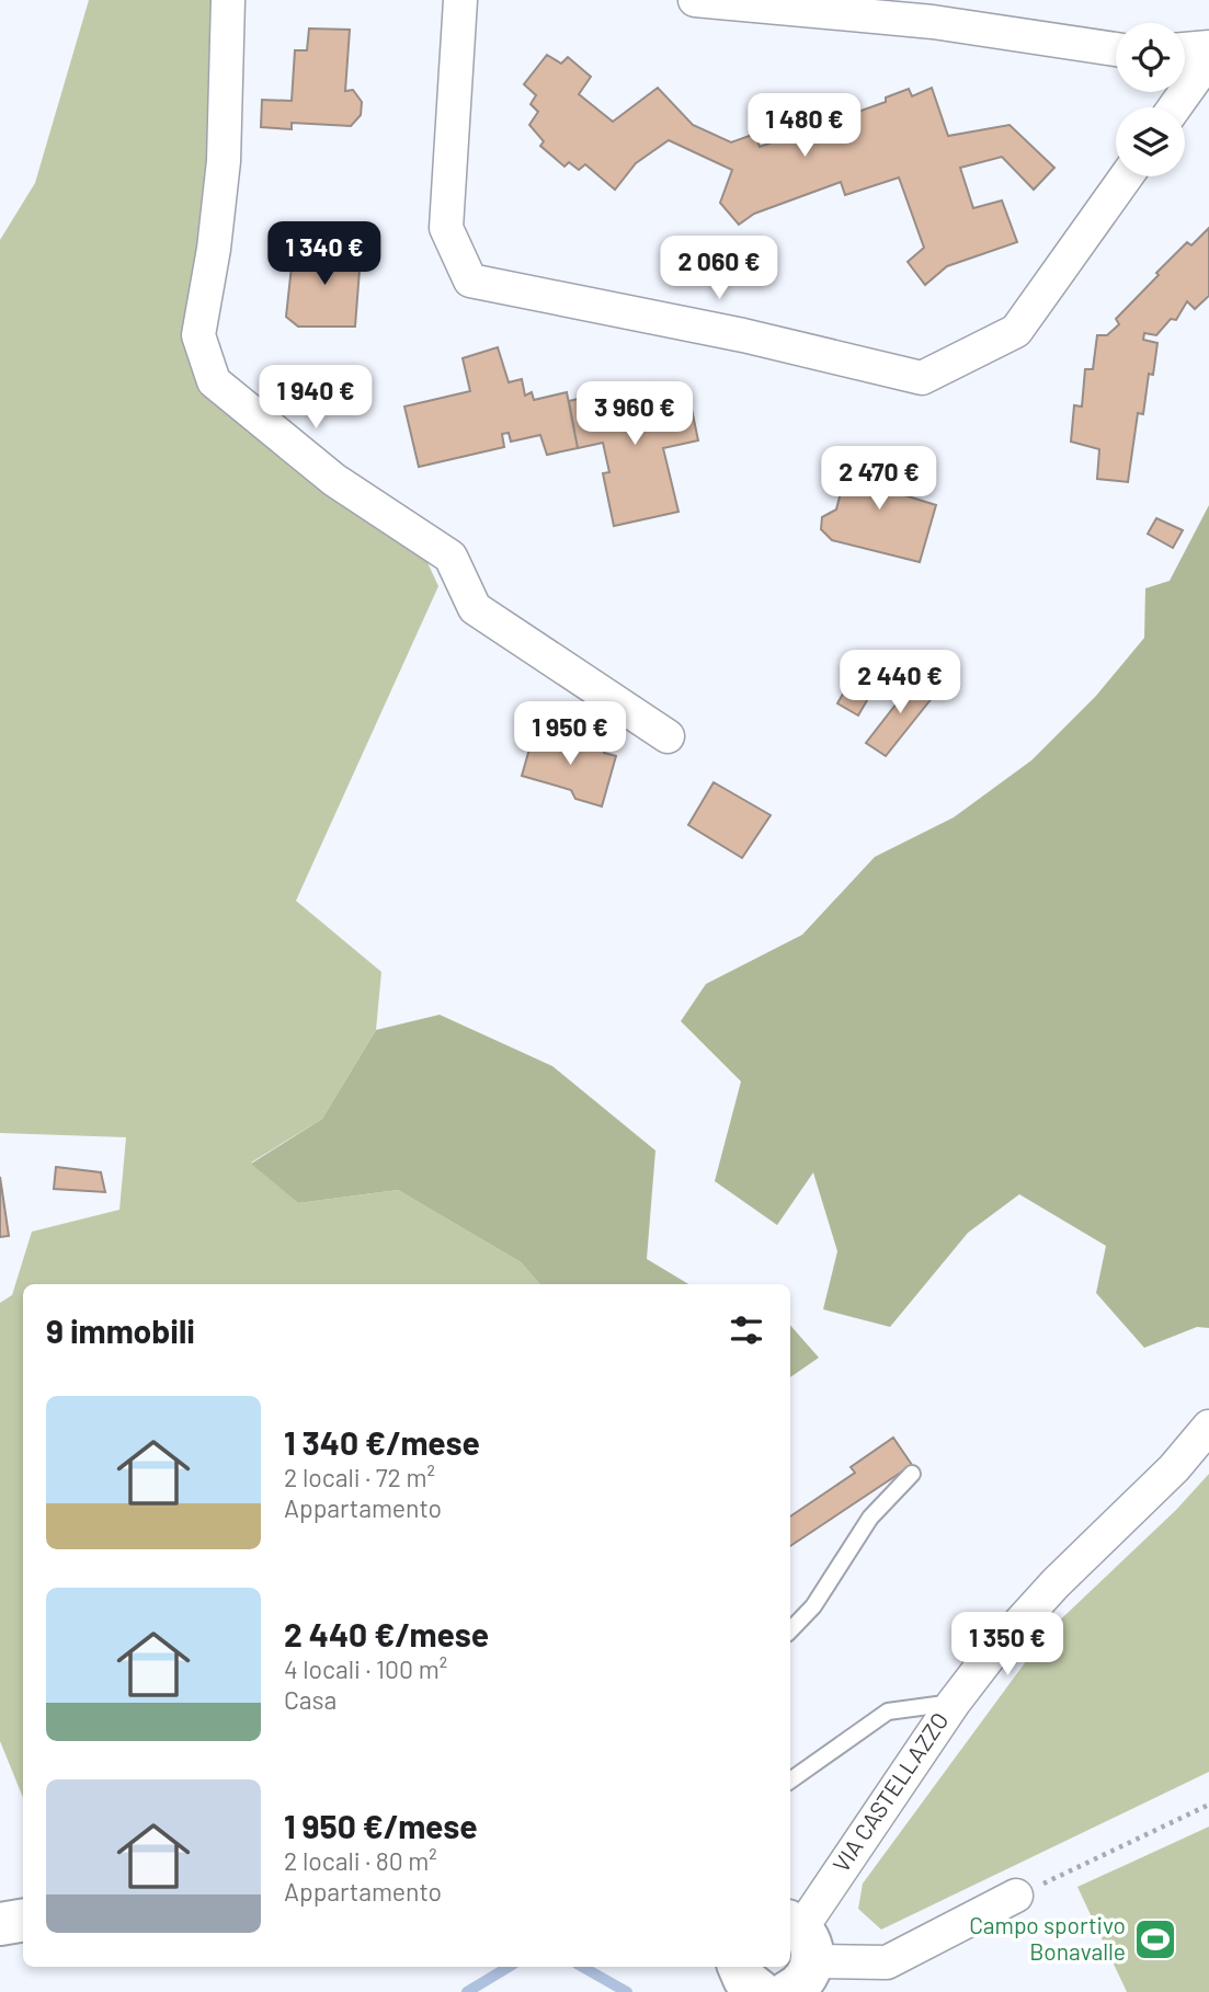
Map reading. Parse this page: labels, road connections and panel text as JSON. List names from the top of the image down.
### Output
{
  "streets": {
    "street": ["VIA CASTELLAZZO"]
  },
  "places": {
    "sports": ["Campo sportivo Bonavalle"]
  },
  "page": {
    "price": [
      "1 480 €",
      "1 340 €",
      "2 060 €",
      "1 940 €",
      "3 960 €",
      "2 470 €",
      "2 440 €",
      "1 950 €",
      "1 350 €"
    ],
    "heading": "9 immobili",
    "list": [
      {
        "name": "1 340 €/mese",
        "note": "2 locali · 72 m² · Appartamento"
      },
      {
        "name": "2 440 €/mese",
        "note": "4 locali · 100 m² · Casa"
      },
      {
        "name": "1 950 €/mese",
        "note": "2 locali · 80 m² · Appartamento"
      }
    ]
  }
}
